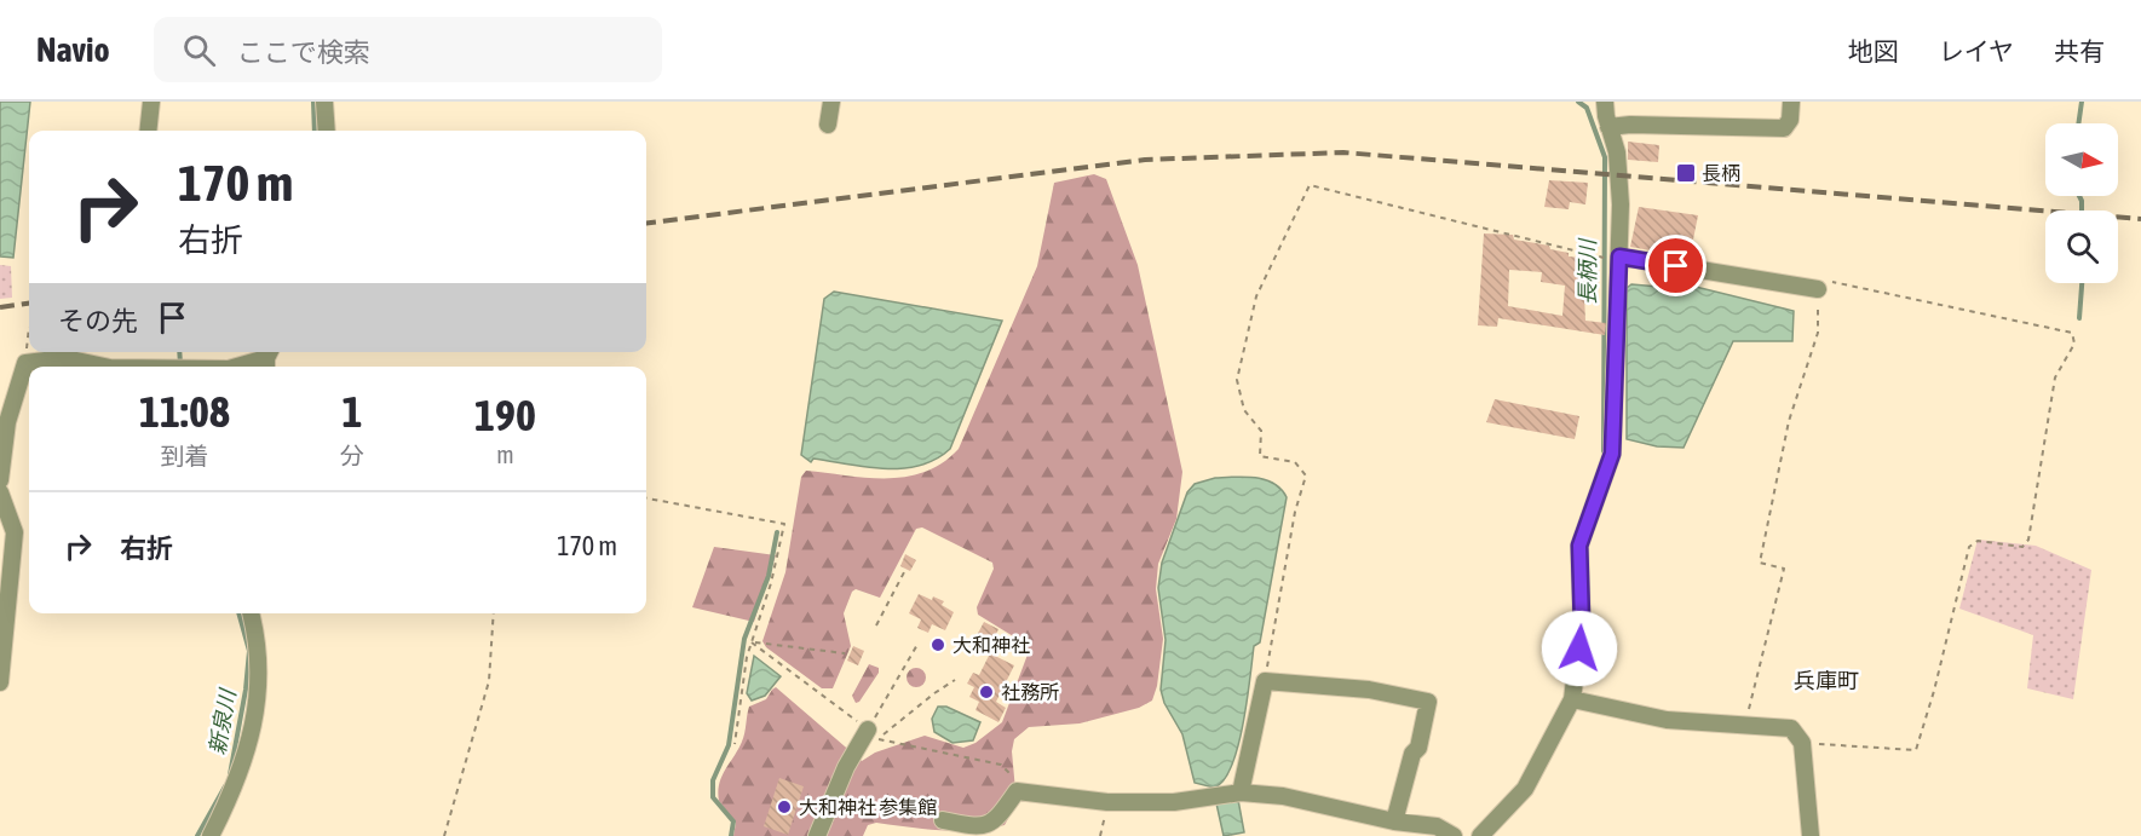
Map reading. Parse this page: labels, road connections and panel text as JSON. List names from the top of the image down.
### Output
{
  "districts": ["兵庫町"],
  "water": ["長柄川", "新泉川"],
  "places": {
    "transit": ["長柄"],
    "other": ["大和神社", "社務所", "大和神社 参集館"]
  },
  "north": "right",
  "page": {
    "header": "Navio",
    "search": "ここで検索",
    "nav": ["地図", "レイヤ", "共有"],
    "turn": ["170 m", "右折"],
    "then": "その先",
    "eta": [
      "11:08",
      "到着",
      "1",
      "分",
      "190",
      "m"
    ],
    "list": [
      {
        "name": "右折",
        "value": "170 m"
      }
    ]
  }
}
